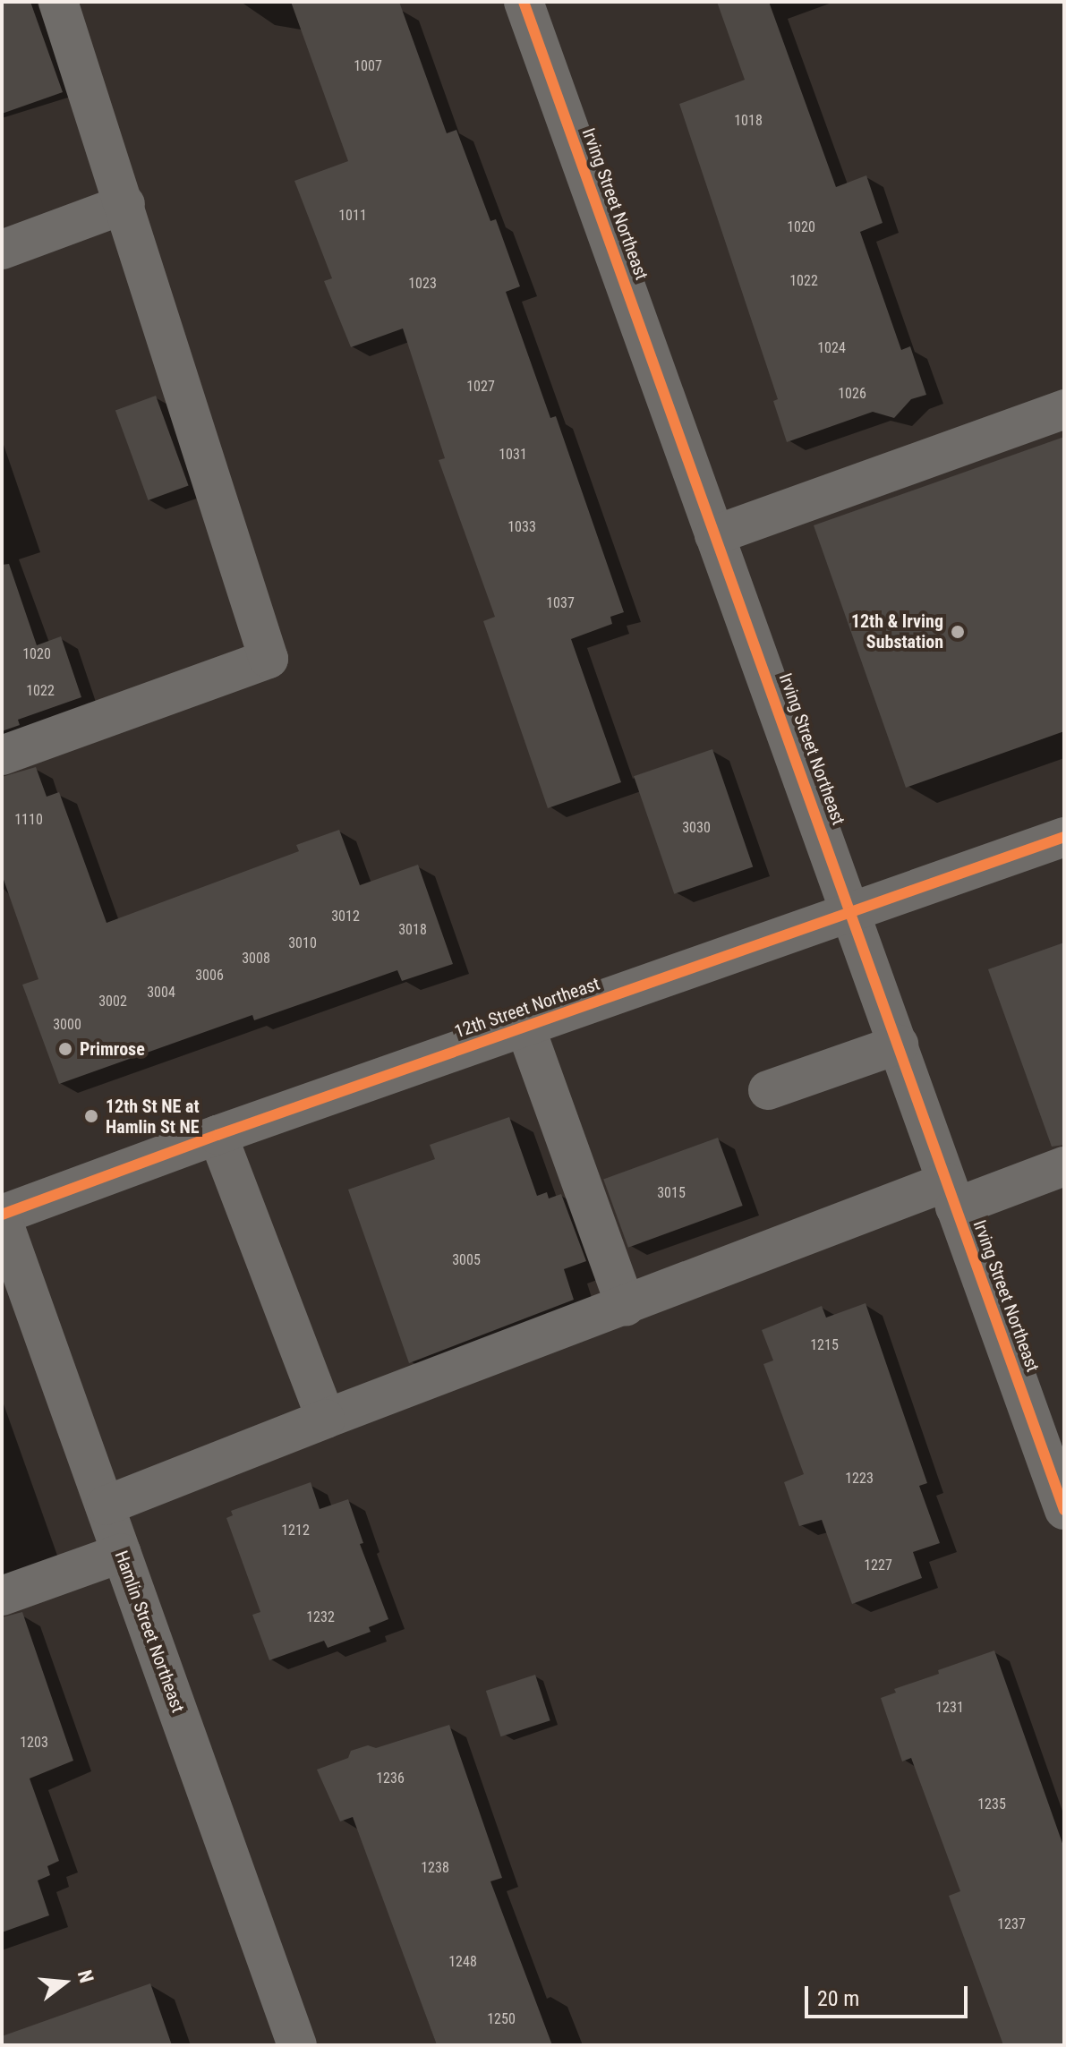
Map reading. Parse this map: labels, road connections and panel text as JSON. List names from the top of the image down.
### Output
{
  "streets": {
    "street": ["Irving Street Northeast", "12th Street Northeast", "Hamlin Street Northeast"]
  },
  "crossings": [
    ["Irving Street Northeast", "12th Street Northeast"],
    ["12th Street Northeast", "Hamlin Street Northeast"]
  ],
  "places": ["12th & Irving Substation", "Primrose", "12th St NE at Hamlin St NE"],
  "house_numbers": [
    "1007",
    "1018",
    "1011",
    "1020",
    "1022",
    "1023",
    "1024",
    "1027",
    "1026",
    "1031",
    "1033",
    "1037",
    "1020",
    "1022",
    "1110",
    "3030",
    "3012",
    "3018",
    "3010",
    "3008",
    "3006",
    "3004",
    "3002",
    "3000",
    "3015",
    "3005",
    "1215",
    "1223",
    "1212",
    "1227",
    "1232",
    "1231",
    "1203",
    "1236",
    "1235",
    "1238",
    "1237",
    "1248",
    "1250"
  ],
  "scale_bar": "20 m",
  "north": "right"
}
